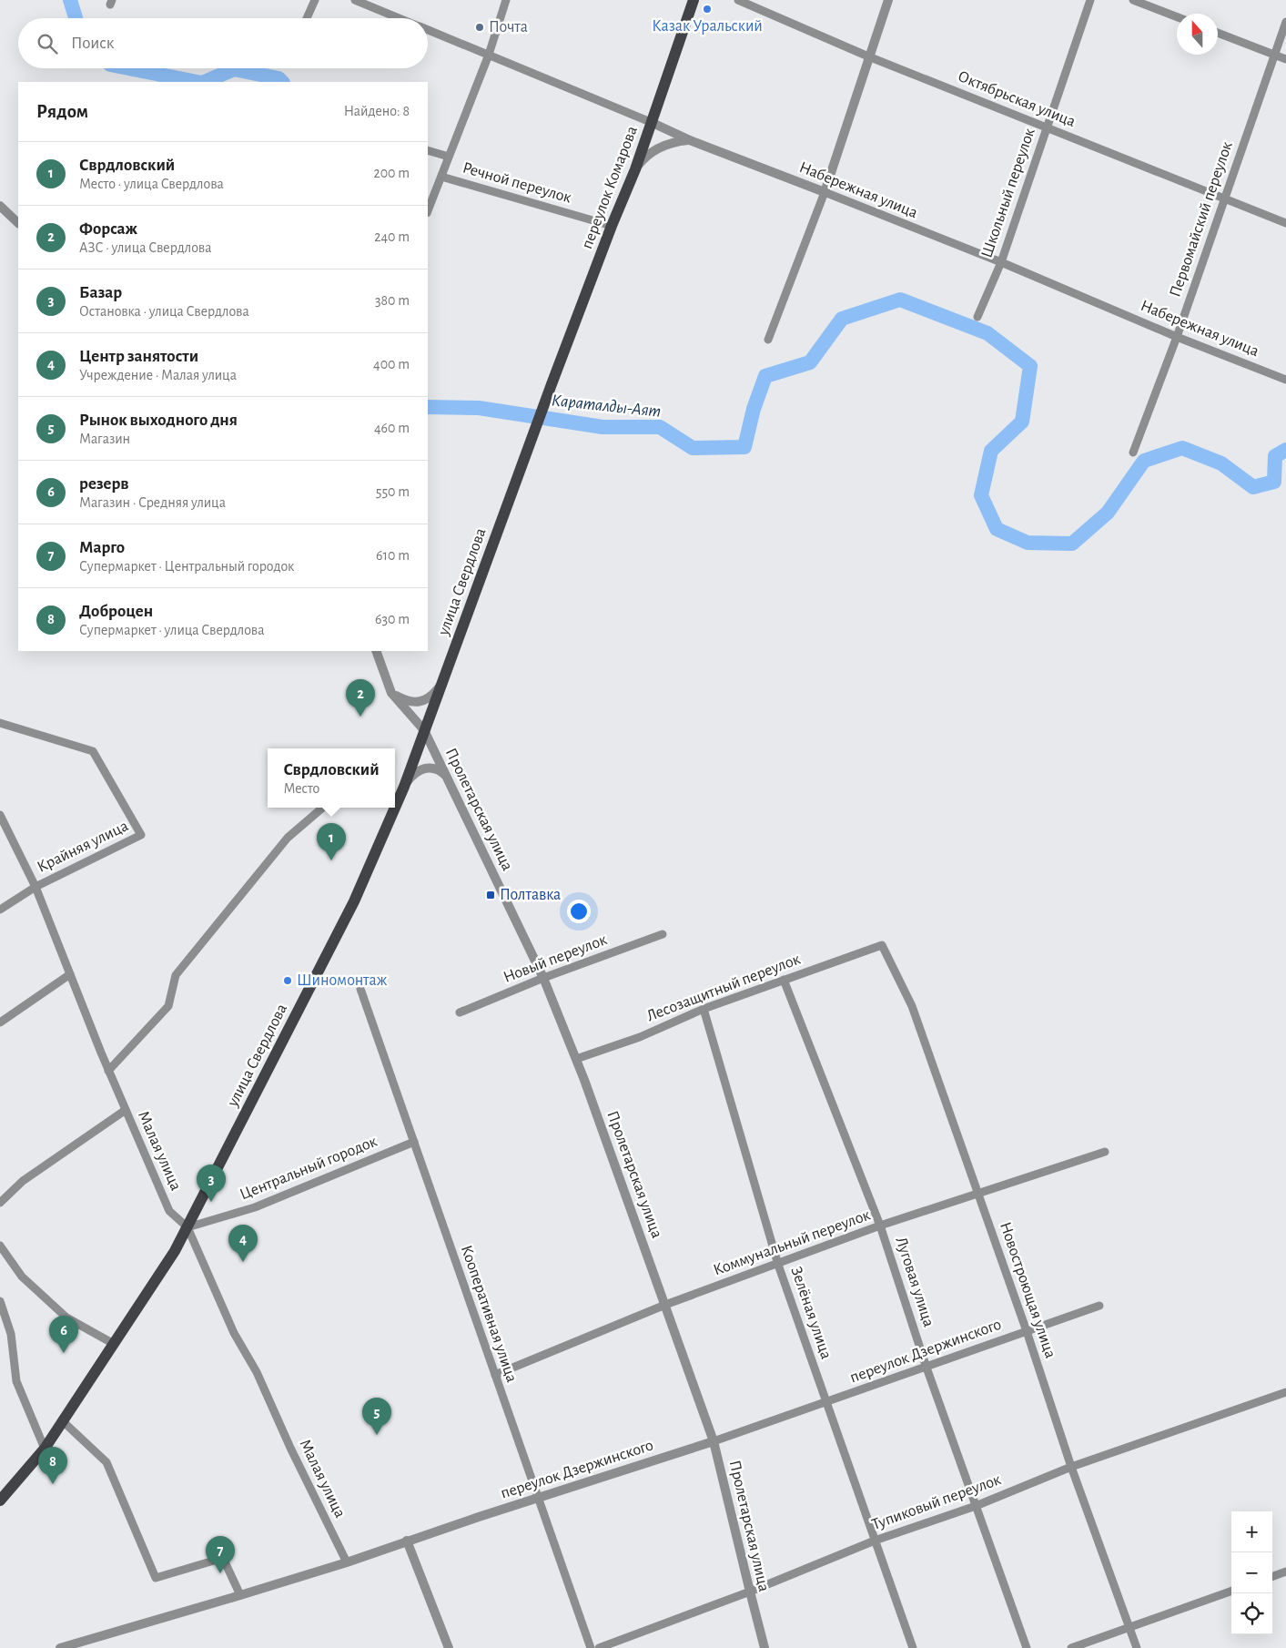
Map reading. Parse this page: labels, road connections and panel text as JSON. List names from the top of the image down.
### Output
{
  "streets": {
    "main road": ["переулок Комарова", "улица Свердлова"],
    "street": [
      "Октябрьская улица",
      "Речной переулок",
      "Набережная улица",
      "Школьный переулок",
      "Первомайский переулок",
      "Пролетарская улица",
      "Крайняя улица",
      "Новый переулок",
      "Лесозащитный переулок",
      "Малая улица",
      "Центральный городок",
      "Коммунальный переулок",
      "Луговая улица",
      "Новостроющая улица",
      "Зелёная улица",
      "Кооперативная улица",
      "переулок Дзержинского",
      "Тупиковый переулок"
    ]
  },
  "crossings": [
    ["Октябрьская улица", "Школьный переулок"],
    ["Октябрьская улица", "Первомайский переулок"],
    ["Речной переулок", "переулок Комарова"],
    ["переулок Комарова", "Набережная улица"],
    ["переулок Комарова", "улица Свердлова"],
    ["Набережная улица", "Школьный переулок"],
    ["Набережная улица", "Первомайский переулок"],
    ["улица Свердлова", "Пролетарская улица"],
    ["улица Свердлова", "Малая улица"],
    ["улица Свердлова", "Центральный городок"],
    ["Пролетарская улица", "Новый переулок"],
    ["Пролетарская улица", "Лесозащитный переулок"],
    ["Пролетарская улица", "Коммунальный переулок"],
    ["Пролетарская улица", "переулок Дзержинского"],
    ["Пролетарская улица", "Тупиковый переулок"],
    ["Крайняя улица", "Малая улица"],
    ["Лесозащитный переулок", "Луговая улица"],
    ["Лесозащитный переулок", "Новостроющая улица"],
    ["Лесозащитный переулок", "Зелёная улица"],
    ["Малая улица", "Центральный городок"],
    ["Малая улица", "переулок Дзержинского"],
    ["Центральный городок", "Кооперативная улица"],
    ["Коммунальный переулок", "Луговая улица"],
    ["Коммунальный переулок", "Новостроющая улица"],
    ["Коммунальный переулок", "Зелёная улица"],
    ["Коммунальный переулок", "Кооперативная улица"],
    ["Луговая улица", "переулок Дзержинского"],
    ["Луговая улица", "Тупиковый переулок"],
    ["Новостроющая улица", "переулок Дзержинского"],
    ["Новостроющая улица", "Тупиковый переулок"],
    ["Зелёная улица", "переулок Дзержинского"],
    ["Зелёная улица", "Тупиковый переулок"],
    ["Кооперативная улица", "переулок Дзержинского"]
  ],
  "water": ["Караталды-Аят"],
  "places": {
    "other": ["Казак Уральский", "Почта", "Шиномонтаж"],
    "transit": ["Полтавка"]
  },
  "north": "top",
  "page": {
    "search": "Поиск",
    "heading": ["Рядом", "Найдено: 8"],
    "list": [
      {
        "mark": "1",
        "name": "Сврдловский",
        "note": "Место · улица Свердлова",
        "value": "200 m"
      },
      {
        "mark": "2",
        "name": "Форсаж",
        "note": "АЗС · улица Свердлова",
        "value": "240 m"
      },
      {
        "mark": "3",
        "name": "Базар",
        "note": "Остановка · улица Свердлова",
        "value": "380 m"
      },
      {
        "mark": "4",
        "name": "Центр занятости",
        "note": "Учреждение · Малая улица",
        "value": "400 m"
      },
      {
        "mark": "5",
        "name": "Рынок выходного дня",
        "note": "Магазин",
        "value": "460 m"
      },
      {
        "mark": "6",
        "name": "резерв",
        "note": "Магазин · Средняя улица",
        "value": "550 m"
      },
      {
        "mark": "7",
        "name": "Марго",
        "note": "Супермаркет · Центральный городок",
        "value": "610 m"
      },
      {
        "mark": "8",
        "name": "Доброцен",
        "note": "Супермаркет · улица Свердлова",
        "value": "630 m"
      }
    ],
    "pins": [
      "2",
      "1",
      "3",
      "4",
      "6",
      "5",
      "8",
      "7"
    ],
    "popup": ["Сврдловский", "Место"],
    "map_buttons": ["+", "−"]
  }
}
